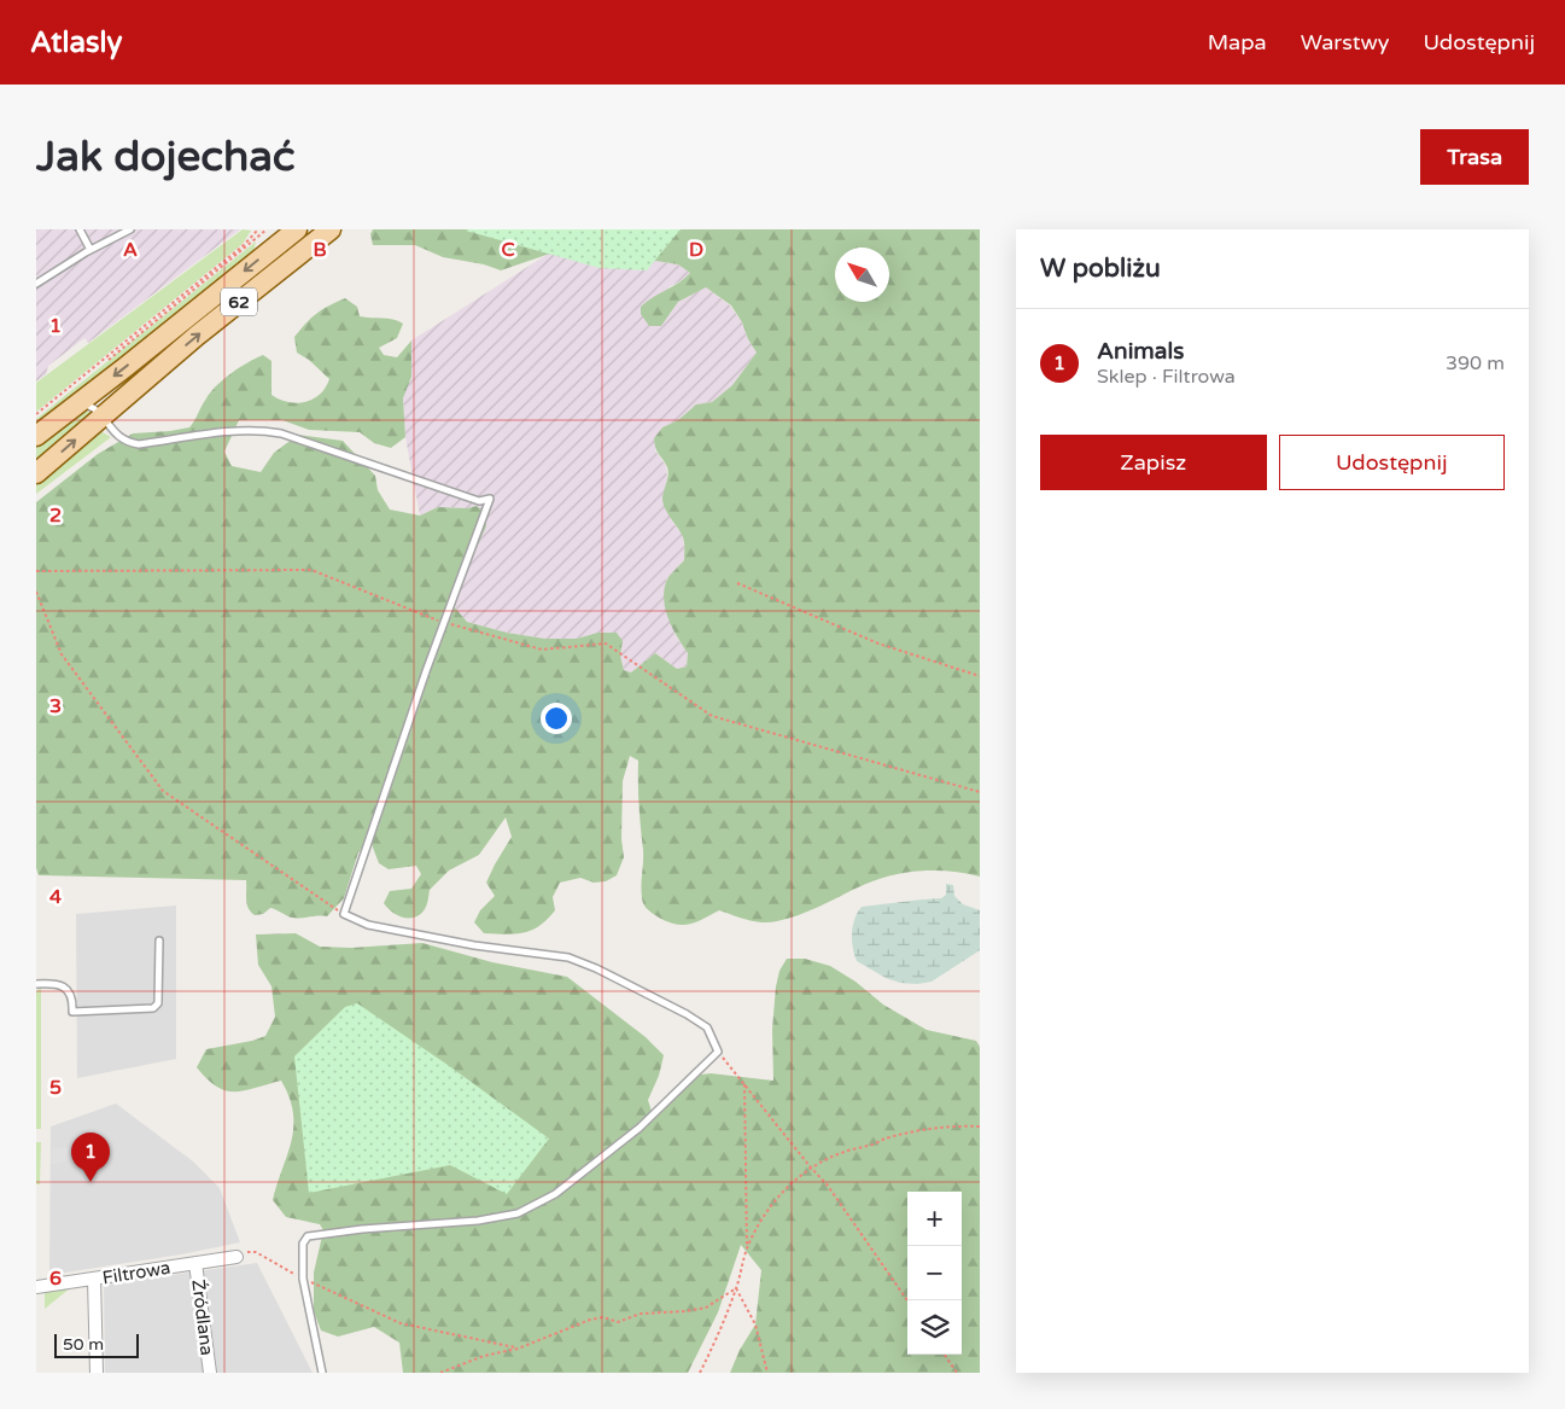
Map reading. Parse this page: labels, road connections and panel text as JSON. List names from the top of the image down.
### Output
{
  "streets": {
    "main road": ["62"],
    "street": ["Filtrowa", "Źródlana"]
  },
  "crossings": [
    ["Filtrowa", "Źródlana"]
  ],
  "scale_bar": "50 m",
  "north": "top left",
  "page": {
    "header": "Atlasly",
    "nav": ["Mapa", "Warstwy", "Udostępnij"],
    "buttons": [
      "Trasa",
      ["Zapisz", "Udostępnij"]
    ],
    "title": "Jak dojechać",
    "heading": "W pobliżu",
    "list": [
      {
        "mark": "1",
        "name": "Animals",
        "note": "Sklep · Filtrowa",
        "value": "390 m"
      }
    ],
    "pins": "1",
    "map_buttons": ["+", "−"],
    "scale": "50 m"
  },
  "grid": {
    "columns": [
      "A",
      "B",
      "C",
      "D"
    ],
    "rows": [
      "1",
      "2",
      "3",
      "4",
      "5",
      "6"
    ]
  }
}
